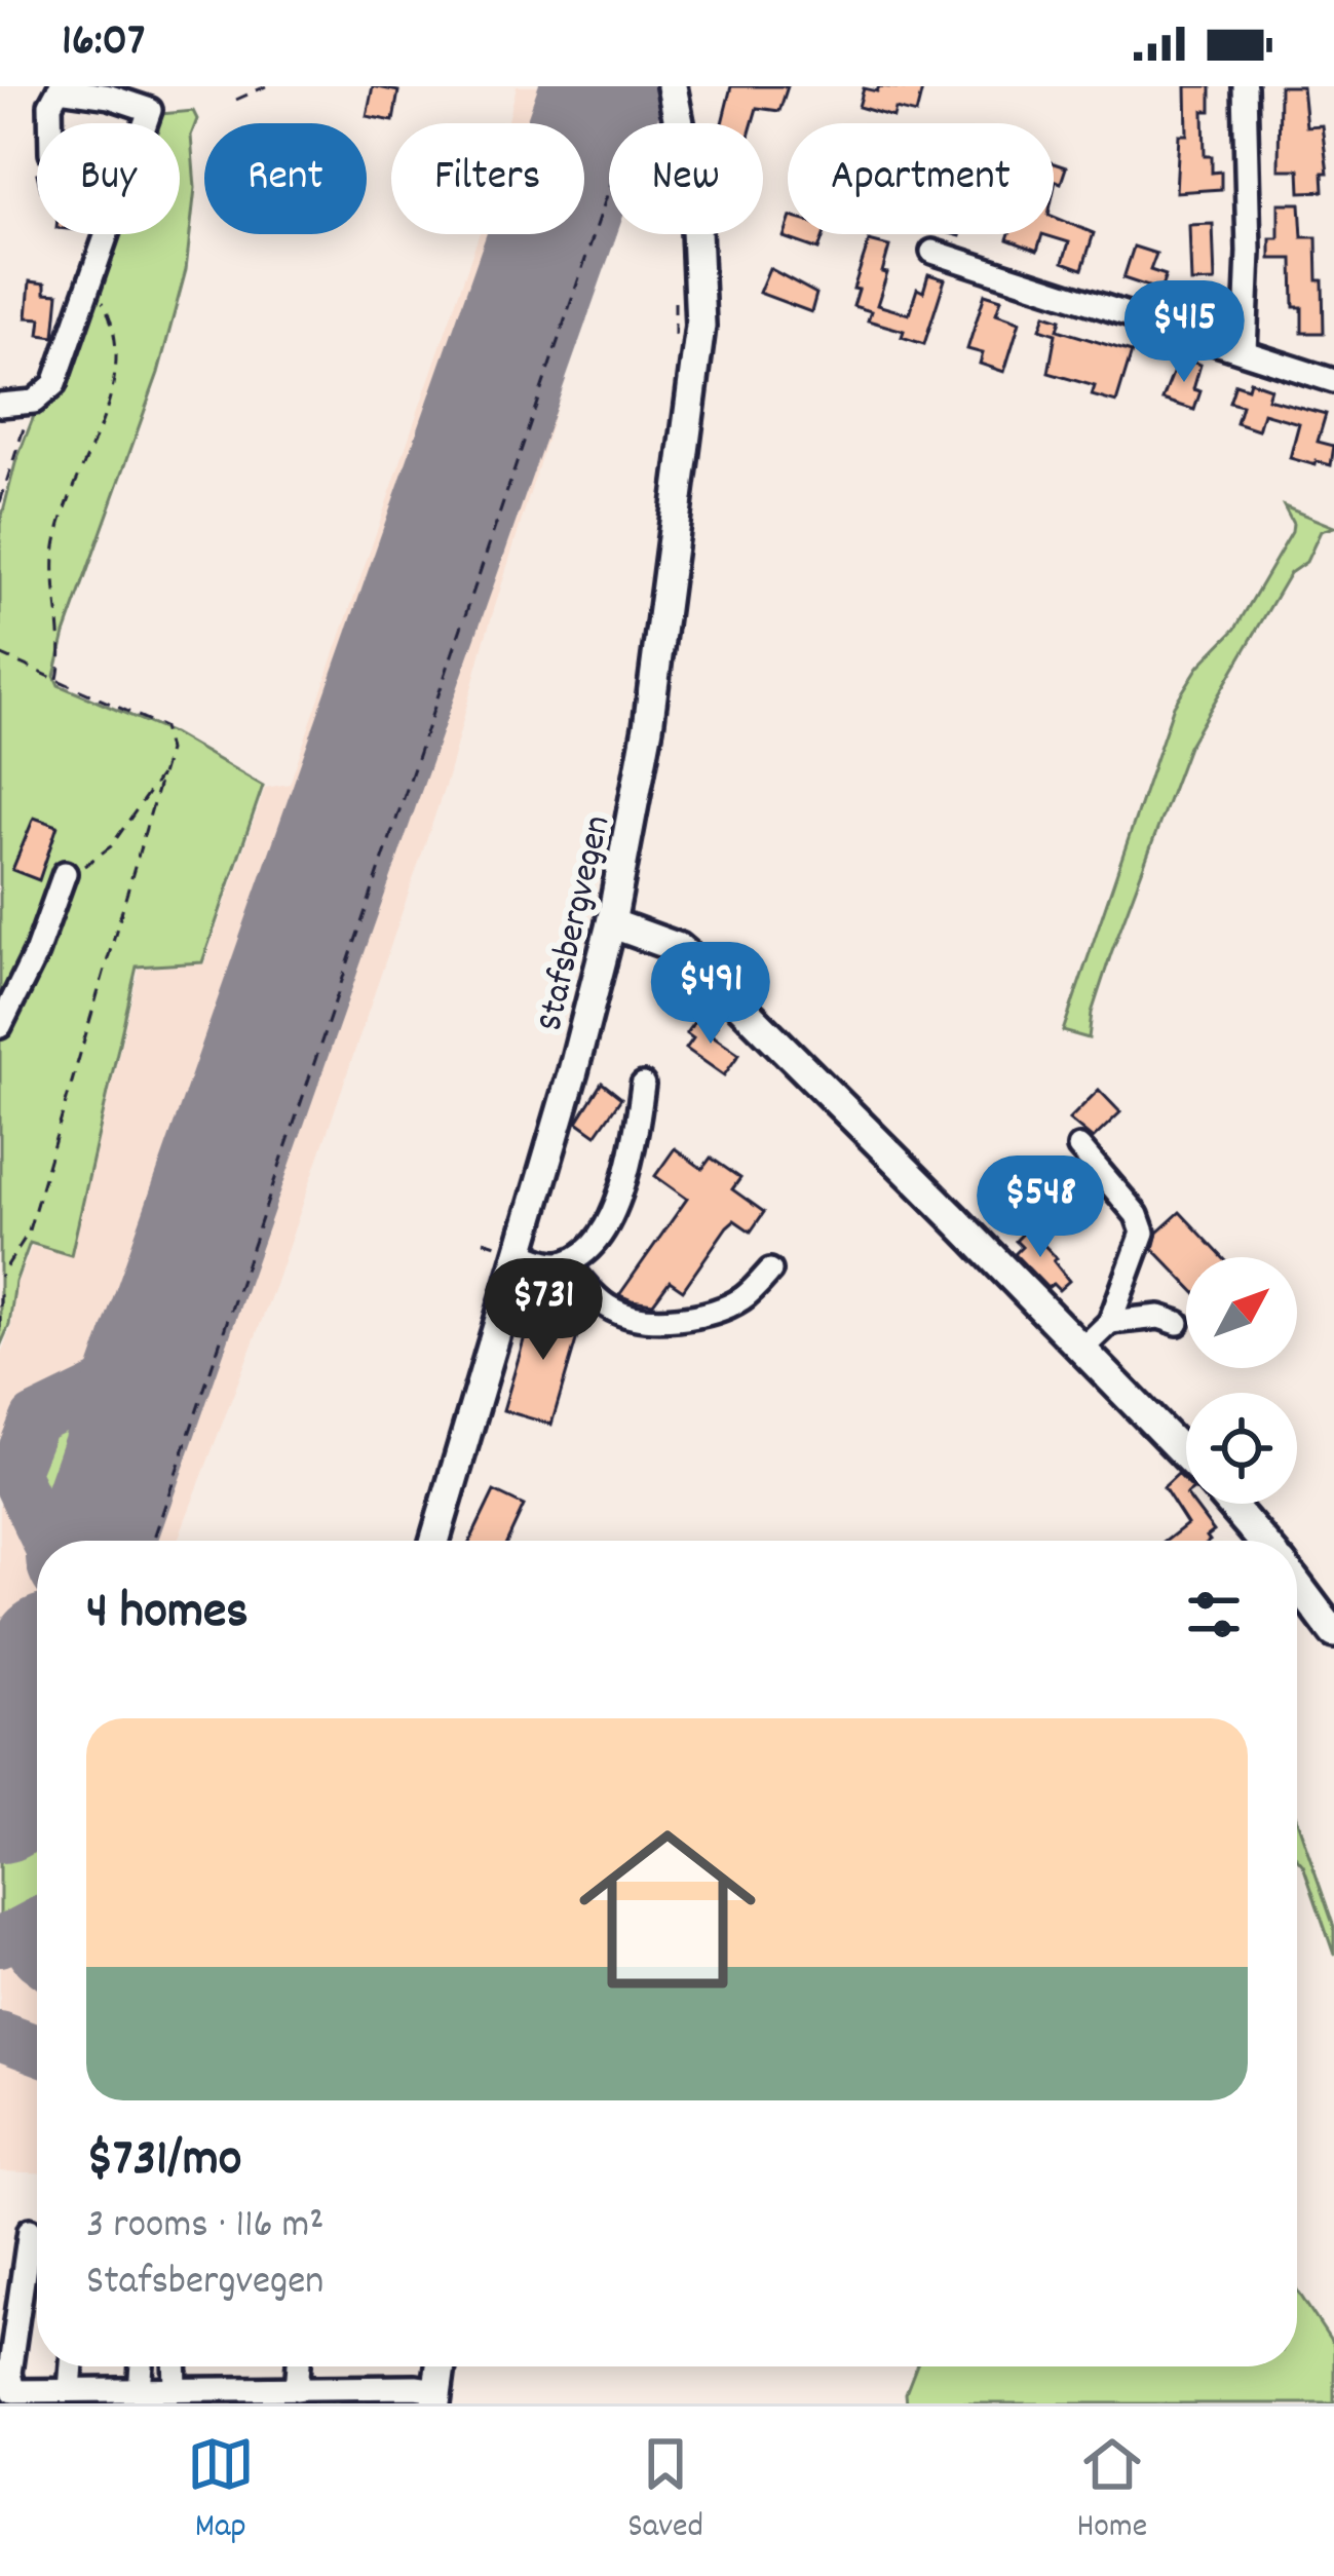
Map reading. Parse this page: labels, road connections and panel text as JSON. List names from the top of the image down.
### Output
{
  "streets": {
    "main road": ["Stafsbergvegen"]
  },
  "north": "top right",
  "page": {
    "status": "16:07",
    "chip": [
      "Buy",
      "Rent",
      "Filters",
      "New",
      "Apartment"
    ],
    "price": [
      "$415",
      "$491",
      "$548",
      "$731"
    ],
    "heading": "4 homes",
    "list": [
      {
        "name": "$731/mo",
        "note": "3 rooms · 116 m² · Stafsbergvegen"
      }
    ],
    "tabs": ["Map", "Saved", "Home"]
  }
}
